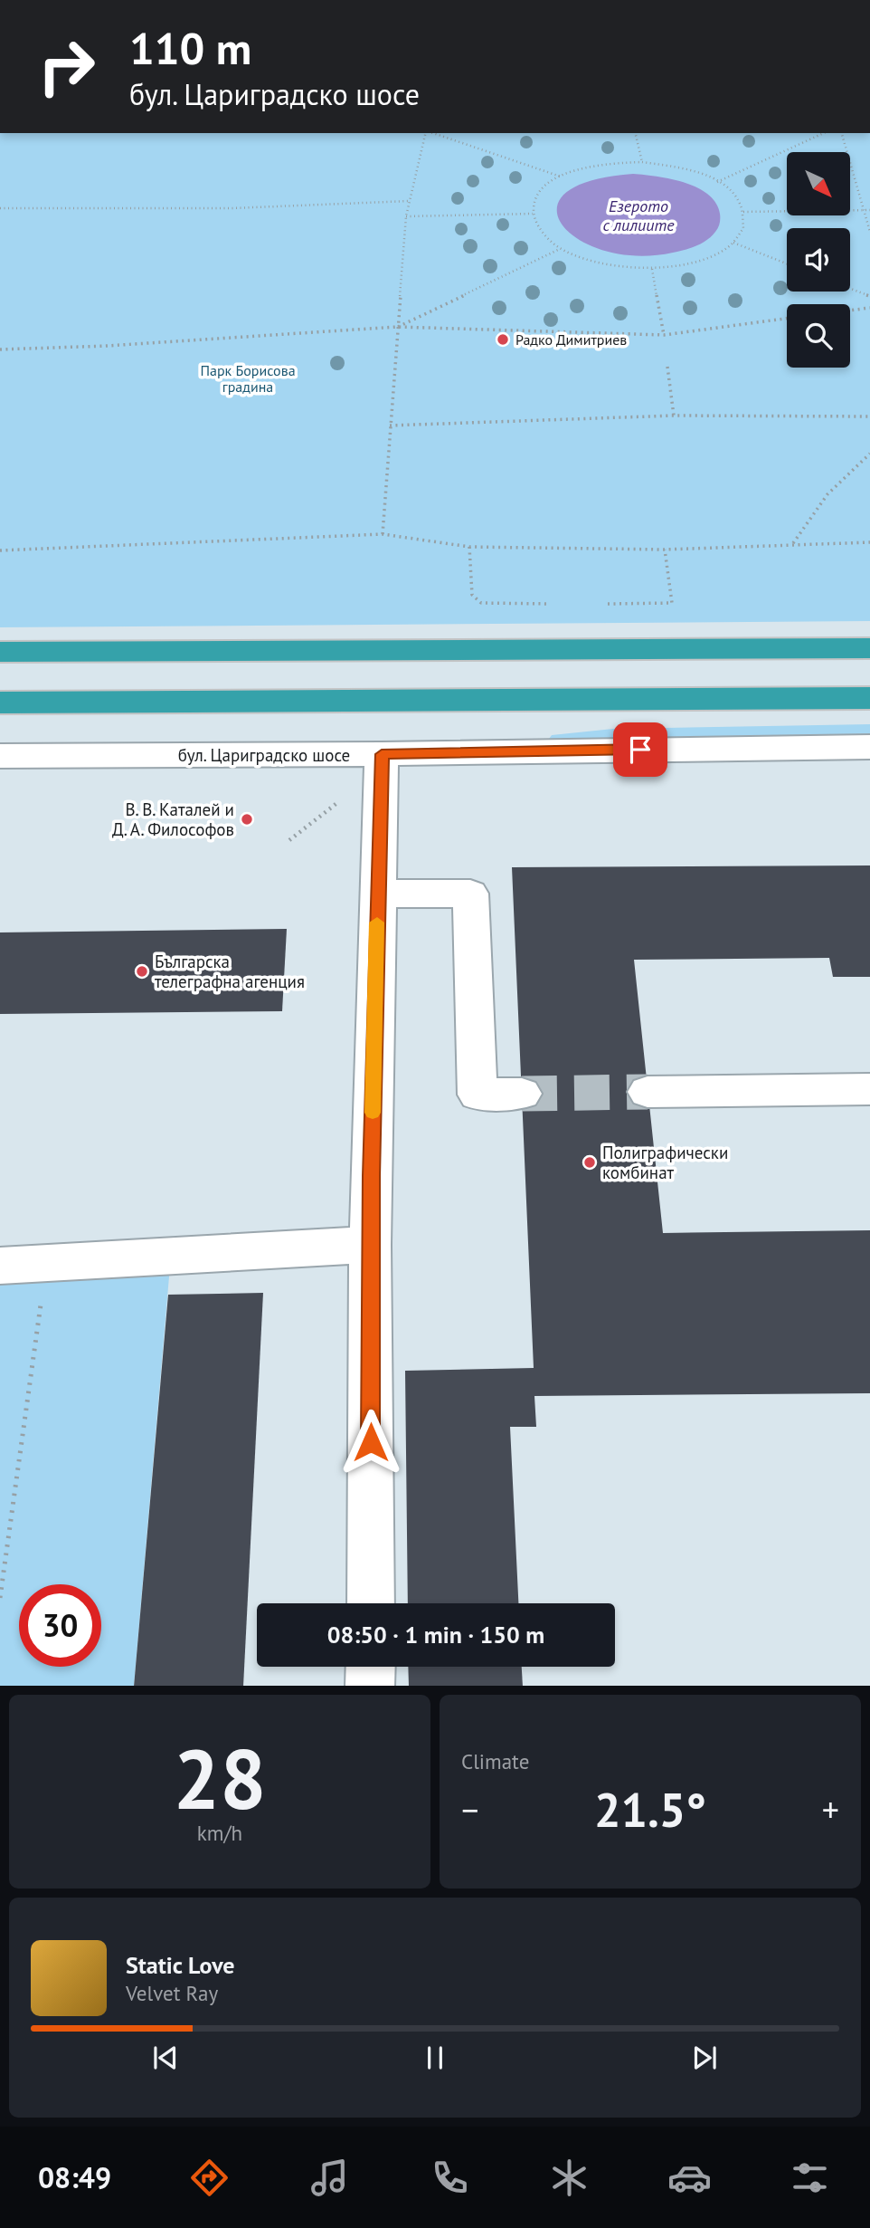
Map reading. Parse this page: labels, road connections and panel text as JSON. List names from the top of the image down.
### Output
{
  "streets": {
    "street": ["бул. Цариградско шосе"]
  },
  "water": ["Езерото с лилиите"],
  "parks": ["Парк Борисова градина"],
  "places": [
    "Радко Димитриев",
    "В. В. Каталей и Д. А. Философов",
    "Българска телеграфна агенция",
    "Полиграфически комбинат"
  ],
  "north": "bottom right",
  "page": {
    "turn": ["110 m", "бул. Цариградско шосе"],
    "limit": "30",
    "trip": "08:50 · 1 min · 150 m",
    "tile": [
      ["28", "km/h"],
      "Climate"
    ],
    "heat": ["−", "21.5°", "+"],
    "song": ["Static Love", "Velvet Ray"],
    "tabs": "08:49"
  }
}
